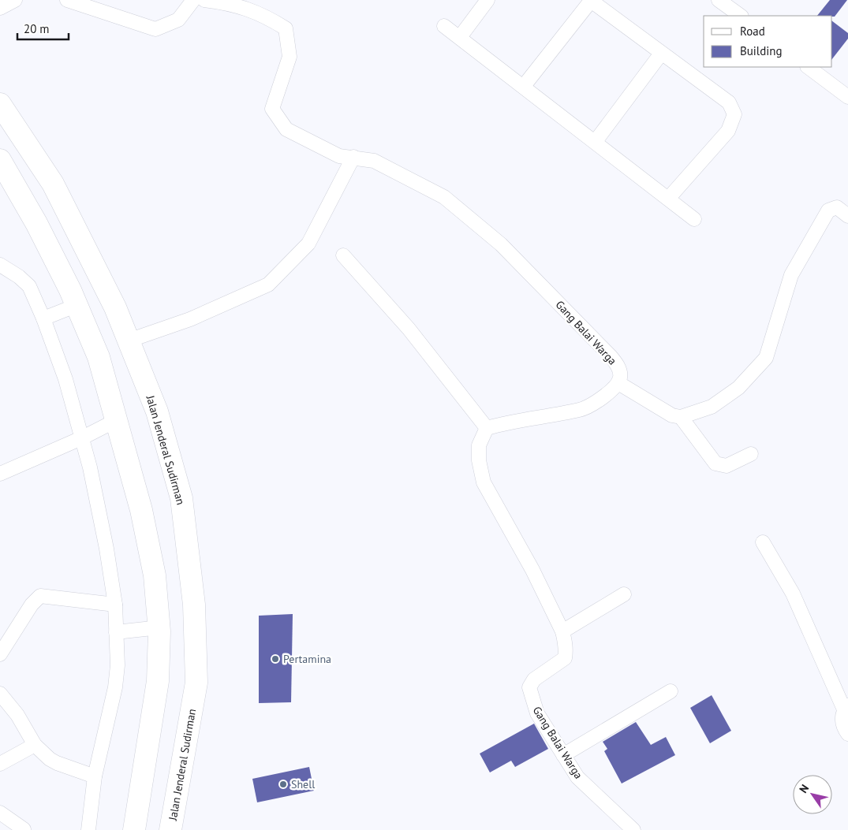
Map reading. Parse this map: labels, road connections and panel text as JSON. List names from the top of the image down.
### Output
{
  "streets": {
    "main road": ["Jalan Jenderal Sudirman"],
    "street": ["Gang Balai Warga"]
  },
  "places": ["Pertamina", "Shell"],
  "legend": ["Road", "Building"],
  "scale_bar": "20 m",
  "north": "top left"
}
